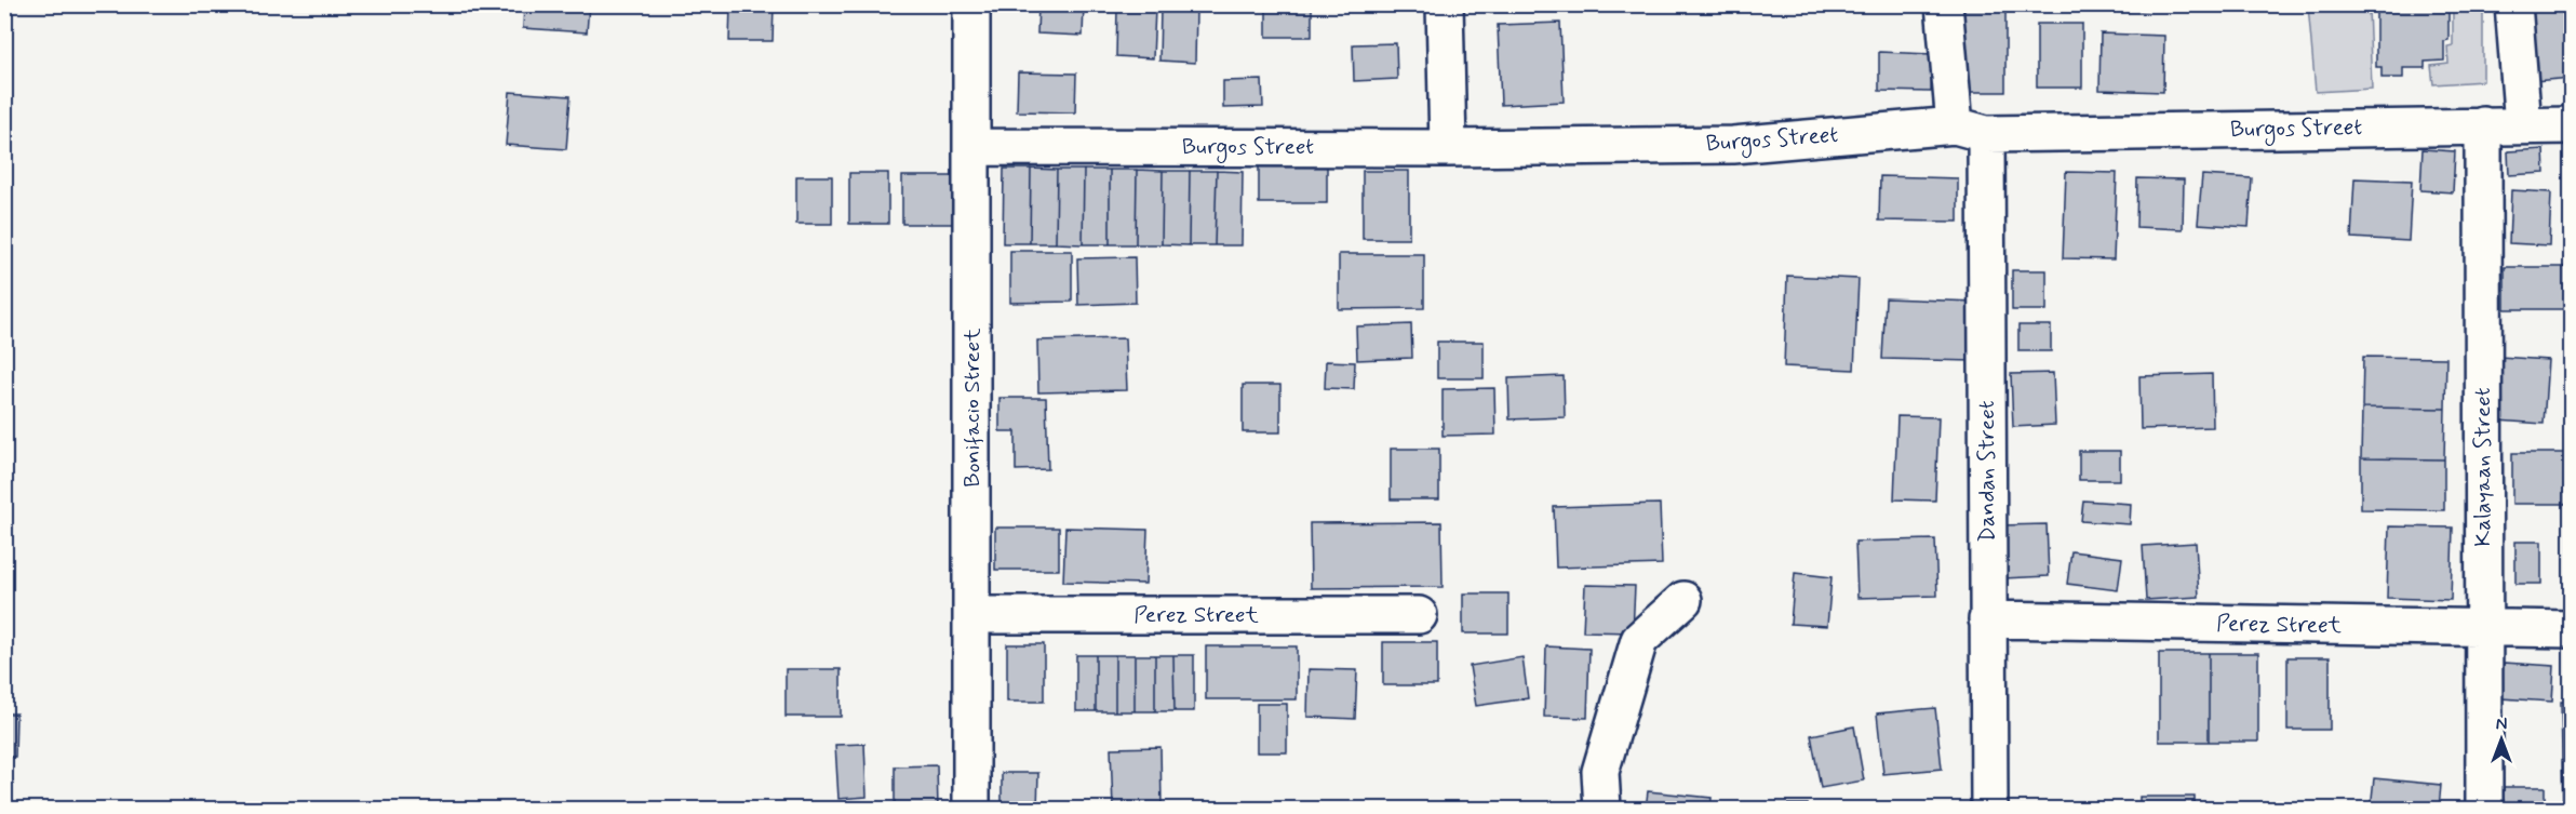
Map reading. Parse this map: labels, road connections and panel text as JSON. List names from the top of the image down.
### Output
{
  "streets": {
    "street": [
      "Burgos Street",
      "Bonifacio Street",
      "Kalayaan Street",
      "Dandan Street",
      "Perez Street"
    ]
  },
  "crossings": [
    ["Burgos Street", "Bonifacio Street"],
    ["Burgos Street", "Kalayaan Street"],
    ["Burgos Street", "Dandan Street"],
    ["Bonifacio Street", "Perez Street"],
    ["Kalayaan Street", "Perez Street"],
    ["Dandan Street", "Perez Street"]
  ],
  "north": "top"
}
